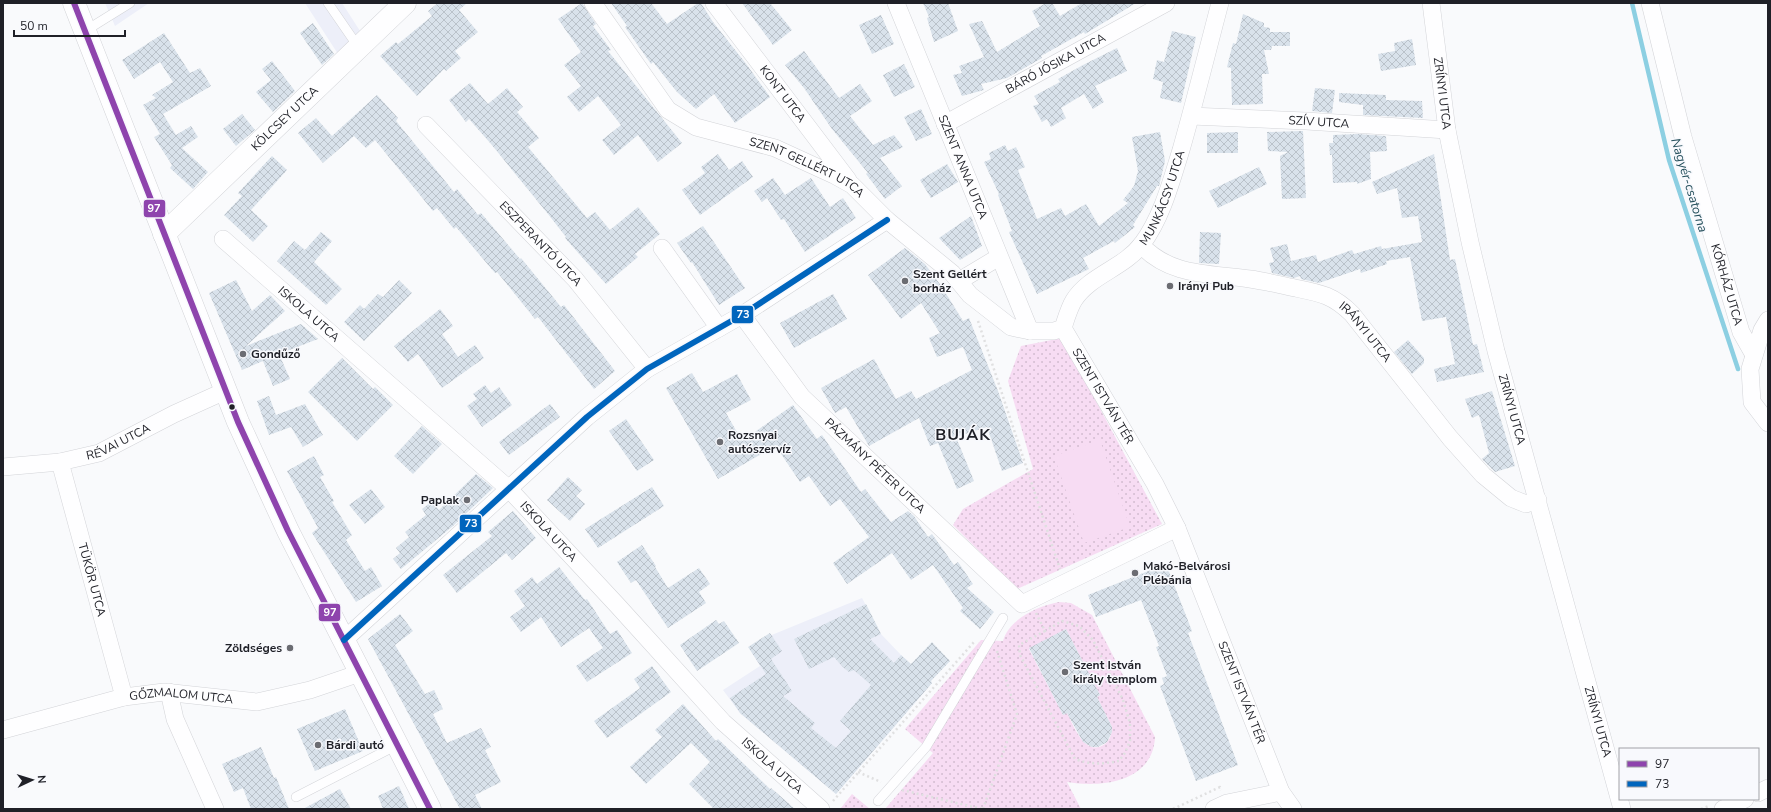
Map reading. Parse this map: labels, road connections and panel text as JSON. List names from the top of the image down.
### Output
{
  "streets": {
    "main road": ["KÖLCSEY UTCA"],
    "street": [
      "BÁRÓ JÓSIKA UTCA",
      "ZRÍNYI UTCA",
      "KONT UTCA",
      "SZÍV UTCA",
      "SZENT ANNA UTCA",
      "SZENT GELLÉRT UTCA",
      "MUNKÁCSY UTCA",
      "ESZPERANTÓ UTCA",
      "KÓRHÁZ UTCA",
      "ISKOLA UTCA",
      "IRÁNYI UTCA",
      "SZENT ISTVÁN TÉR",
      "RÉVAI UTCA",
      "PÁZMÁNY PÉTER UTCA",
      "TÜKÖR UTCA",
      "GŐZMALOM UTCA"
    ]
  },
  "crossings": [
    ["BÁRÓ JÓSIKA UTCA", "SZENT ANNA UTCA"],
    ["ZRÍNYI UTCA", "SZÍV UTCA"],
    ["ZRÍNYI UTCA", "IRÁNYI UTCA"],
    ["KONT UTCA", "SZENT GELLÉRT UTCA"],
    ["SZÍV UTCA", "MUNKÁCSY UTCA"],
    ["SZENT ANNA UTCA", "SZENT GELLÉRT UTCA"],
    ["MUNKÁCSY UTCA", "IRÁNYI UTCA"],
    ["MUNKÁCSY UTCA", "SZENT ISTVÁN TÉR"],
    ["RÉVAI UTCA", "TÜKÖR UTCA"],
    ["TÜKÖR UTCA", "GŐZMALOM UTCA"]
  ],
  "districts": ["BUJÁK"],
  "water": ["Nagyér-csatorna"],
  "places": [
    "Szent Gellért borház",
    "Irányi Pub",
    "Gondűző",
    "Rozsnyai autószervíz",
    "Paplak",
    "Makó-Belvárosi Plébánia",
    "Zöldséges",
    "Szent István király templom",
    "Bárdi autó"
  ],
  "lines": ["transit line 97", "transit line 73"],
  "legend": ["97", "73"],
  "scale_bar": "50 m",
  "north": "right"
}
